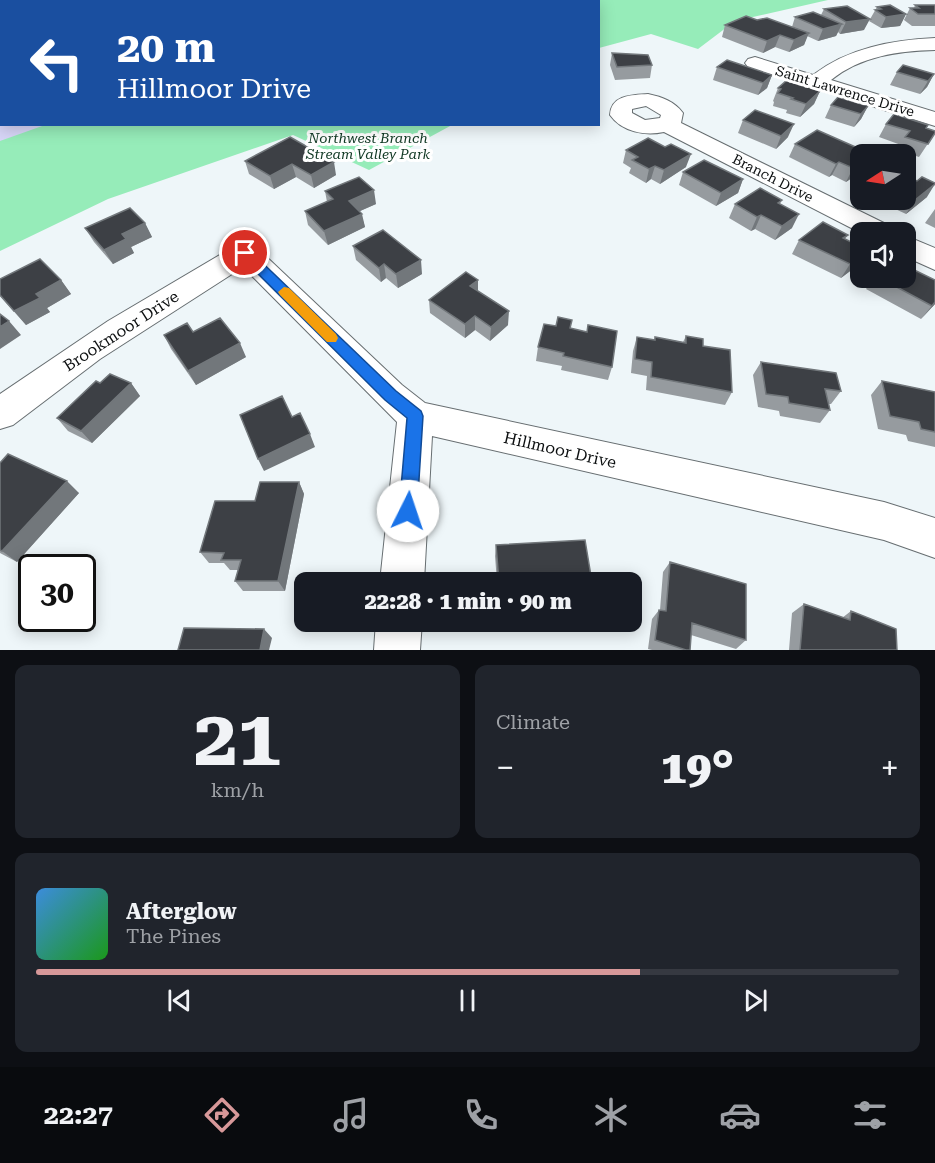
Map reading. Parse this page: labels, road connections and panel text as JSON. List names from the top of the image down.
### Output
{
  "streets": {
    "street": [
      "Saint Lawrence Drive",
      "Branch Drive",
      "Brookmoor Drive",
      "Hillmoor Drive"
    ]
  },
  "crossings": [
    ["Brookmoor Drive", "Hillmoor Drive"]
  ],
  "parks": ["Northwest Branch Stream Valley Park"],
  "north": "left",
  "page": {
    "turn": ["20 m", "Hillmoor Drive"],
    "limit": "30",
    "trip": "22:28 · 1 min · 90 m",
    "tile": [
      ["21", "km/h"],
      "Climate"
    ],
    "heat": ["−", "19°", "+"],
    "song": ["Afterglow", "The Pines"],
    "tabs": "22:27"
  }
}
